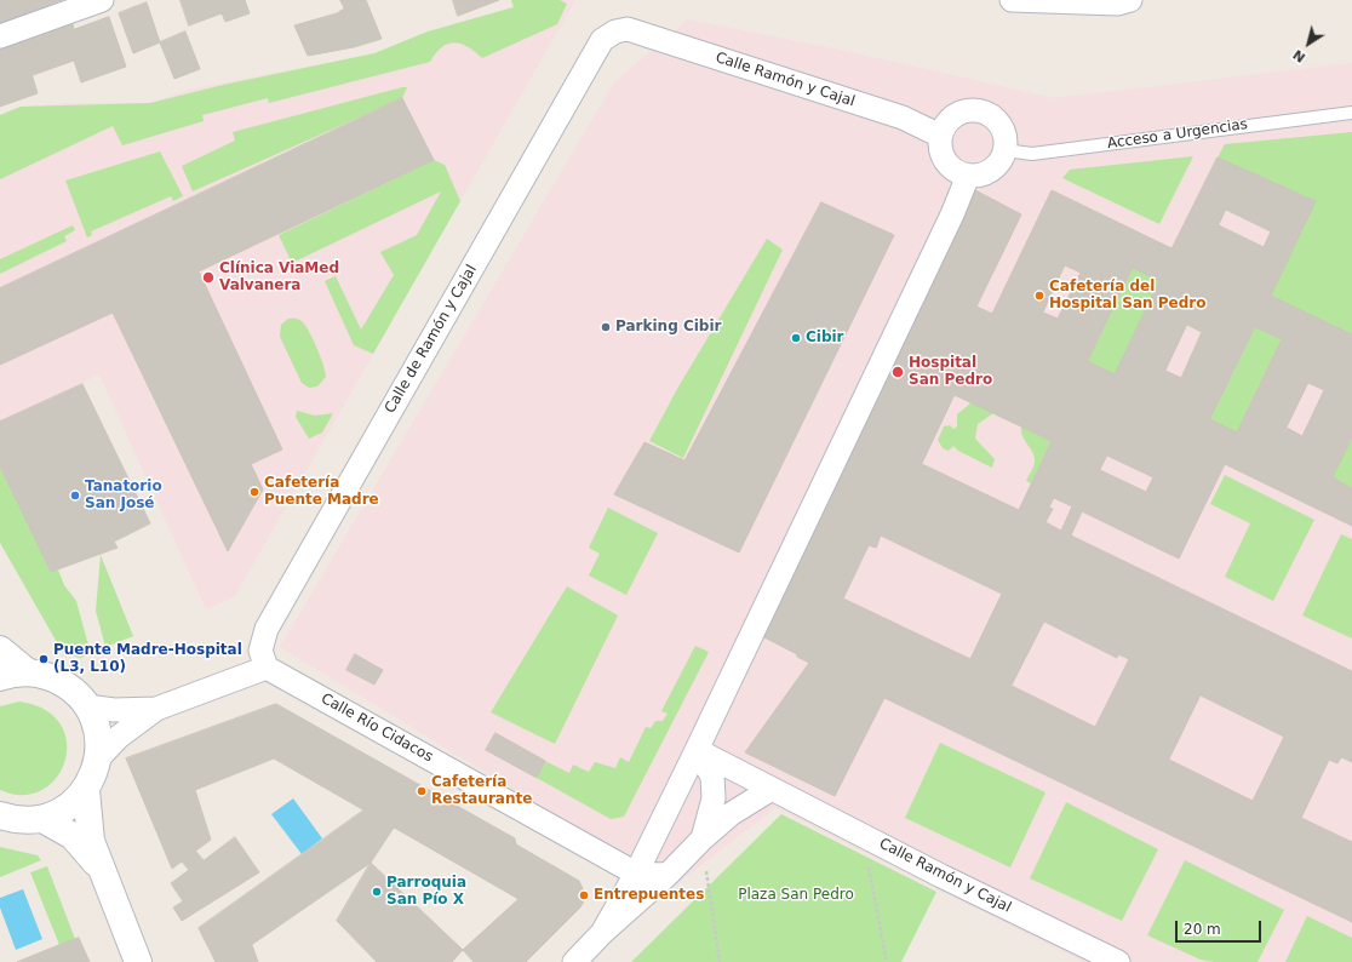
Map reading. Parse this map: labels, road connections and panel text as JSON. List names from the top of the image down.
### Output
{
  "streets": {
    "street": ["Calle Ramón y Cajal", "Calle de Ramón y Cajal", "Calle Río Cidacos"],
    "lane": ["Acceso a Urgencias"]
  },
  "crossings": [
    ["Calle Ramón y Cajal", "Acceso a Urgencias"],
    ["Calle Ramón y Cajal", "Calle de Ramón y Cajal"],
    ["Calle de Ramón y Cajal", "Calle Río Cidacos"]
  ],
  "parks": ["Plaza San Pedro"],
  "places": [
    "Clínica ViaMed Valvanera",
    "Cafetería del Hospital San Pedro",
    "Parking Cibir",
    "Cibir",
    "Hospital San Pedro",
    "Cafetería Puente Madre",
    "Tanatorio San José",
    "Puente Madre-Hospital (L3, L10)",
    "Cafetería Restaurante",
    "Parroquia San Pío X",
    "Entrepuentes"
  ],
  "scale_bar": "20 m",
  "north": "bottom left"
}
